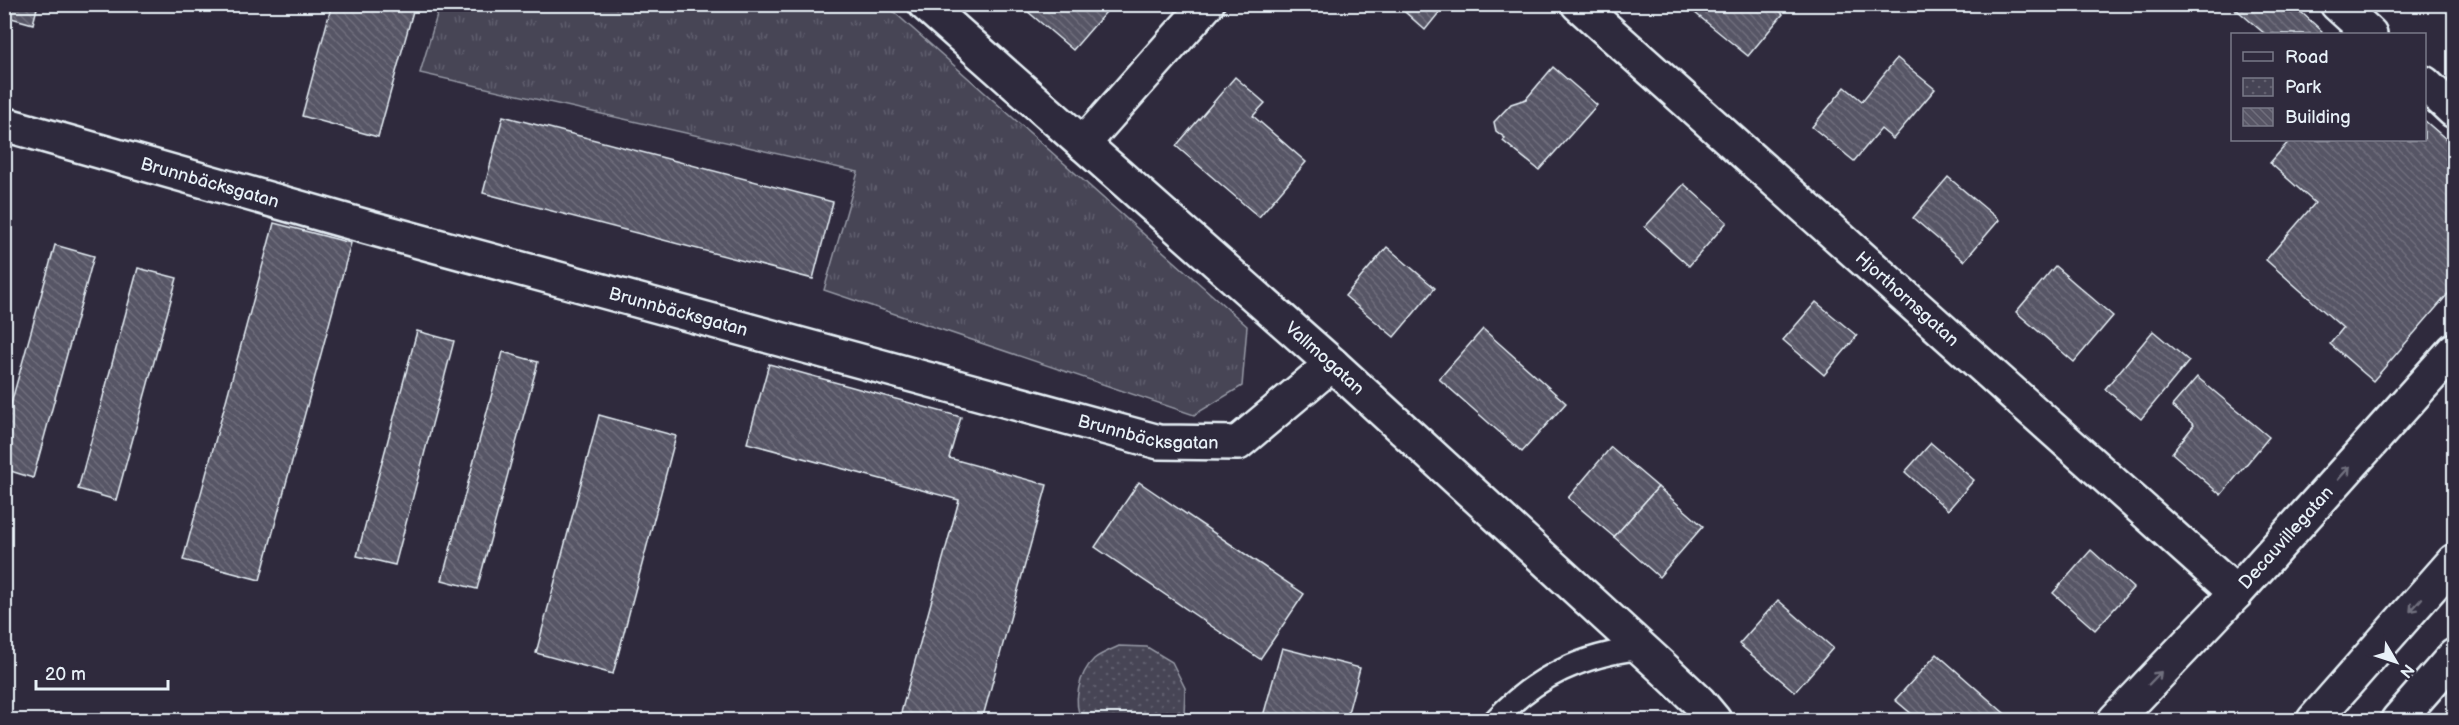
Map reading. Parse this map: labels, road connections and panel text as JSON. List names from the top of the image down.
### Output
{
  "streets": {
    "street": [
      "Brunnbäcksgatan",
      "Hjorthornsgatan",
      "Vallmogatan",
      "Decauvillegatan"
    ]
  },
  "crossings": [
    ["Brunnbäcksgatan", "Vallmogatan"],
    ["Hjorthornsgatan", "Decauvillegatan"]
  ],
  "legend": ["Road", "Park", "Building"],
  "scale_bar": "20 m",
  "north": "bottom right"
}
